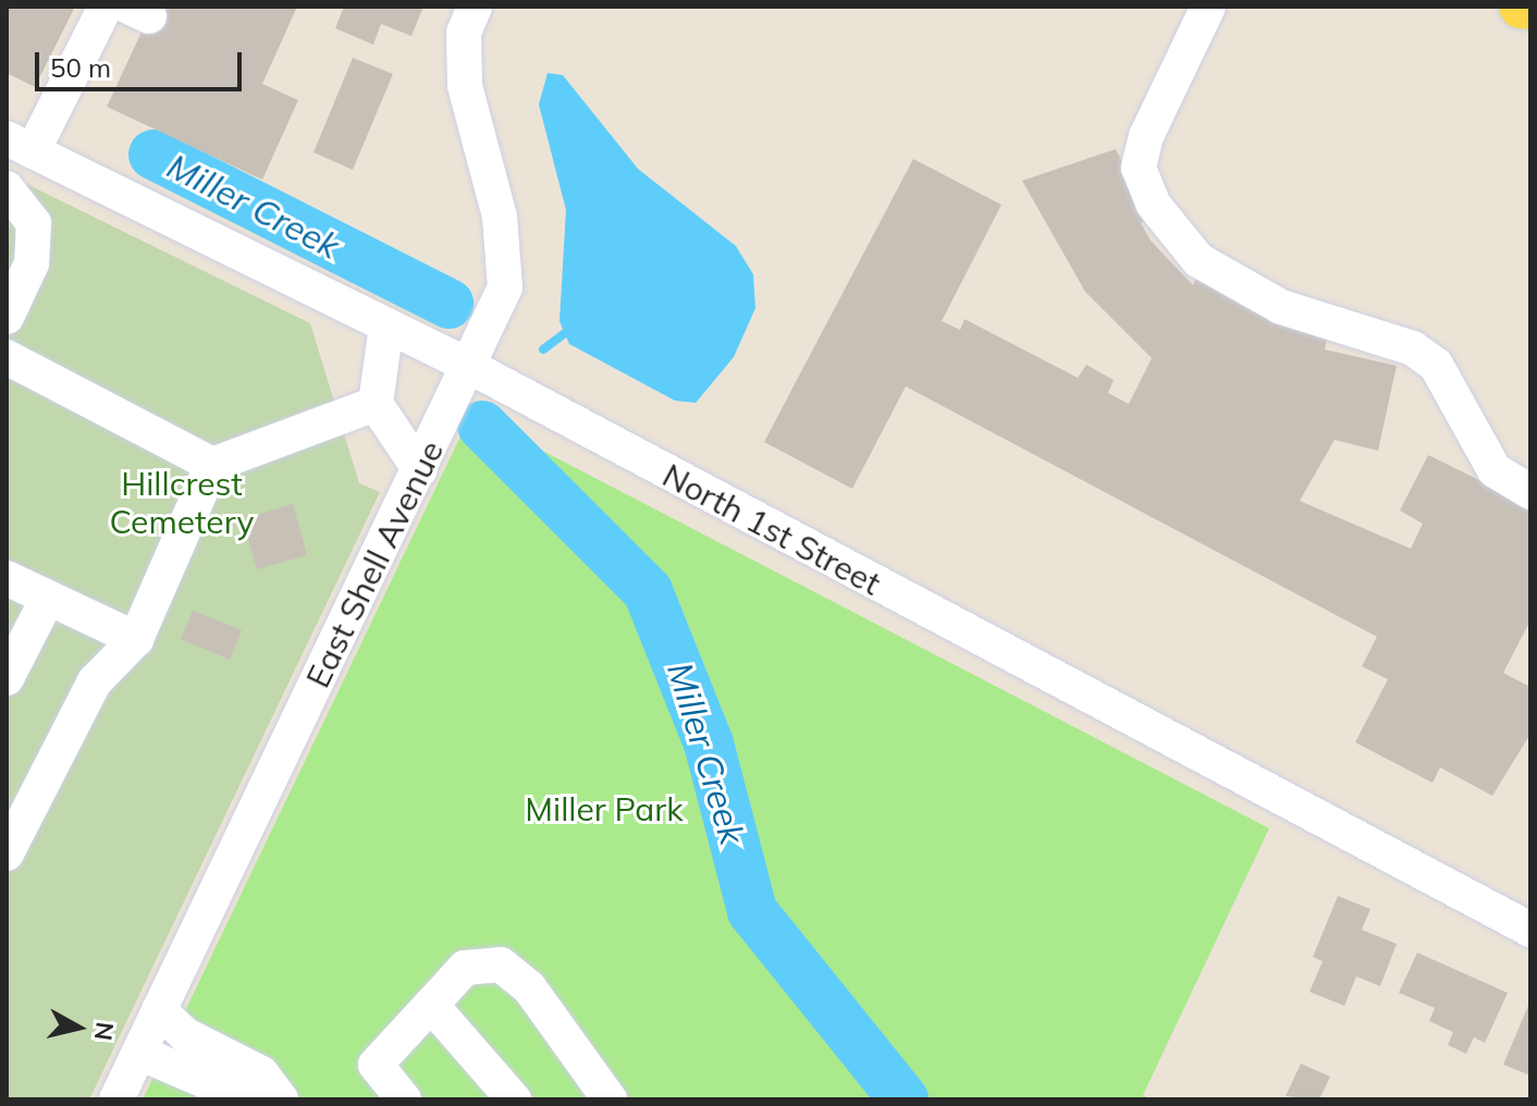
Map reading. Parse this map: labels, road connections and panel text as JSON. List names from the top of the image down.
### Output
{
  "streets": {
    "street": ["North 1st Street", "East Shell Avenue"]
  },
  "crossings": [
    ["North 1st Street", "East Shell Avenue"]
  ],
  "water": ["Miller Creek"],
  "parks": ["Hillcrest Cemetery", "Miller Park"],
  "scale_bar": "50 m",
  "north": "right"
}
